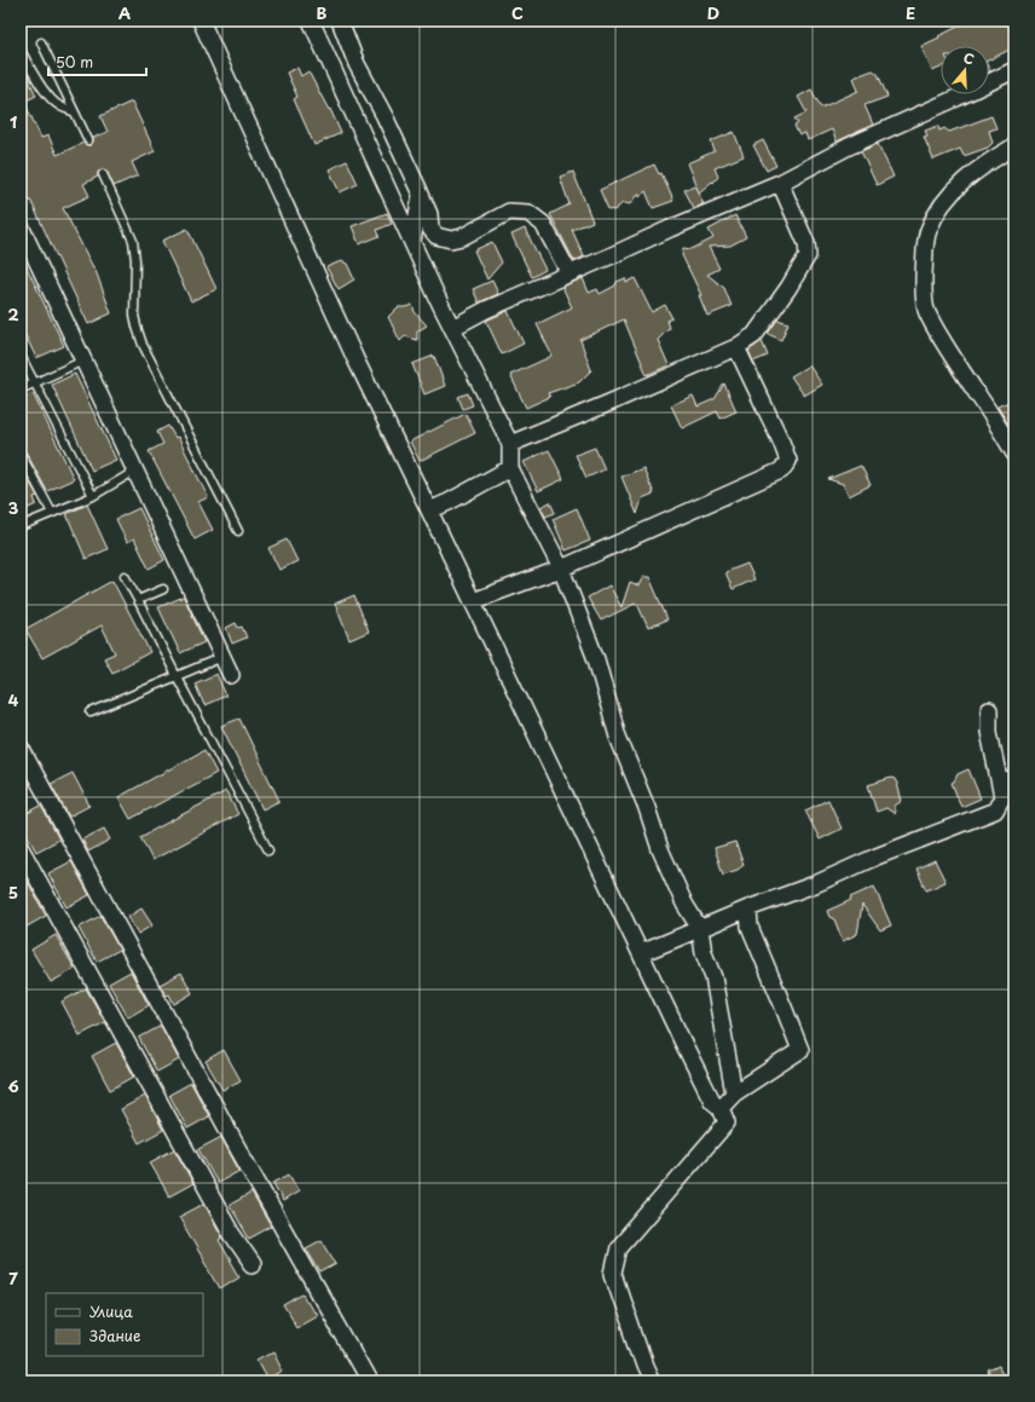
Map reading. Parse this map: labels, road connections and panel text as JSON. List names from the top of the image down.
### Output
{
  "legend": ["Улица", "Здание"],
  "scale_bar": "50 m",
  "north": "top",
  "grid": {
    "columns": [
      "A",
      "B",
      "C",
      "D",
      "E"
    ],
    "rows": [
      "1",
      "2",
      "3",
      "4",
      "5",
      "6",
      "7"
    ]
  }
}
